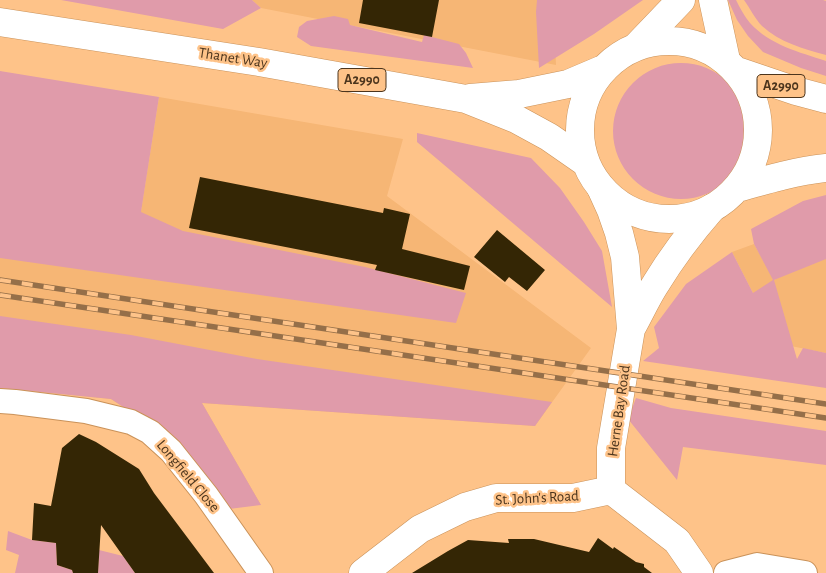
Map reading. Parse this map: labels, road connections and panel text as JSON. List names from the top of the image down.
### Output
{
  "streets": {
    "main road": [
      "Thanet Way",
      "A2990",
      "Herne Bay Road",
      "St. John's Road"
    ],
    "street": ["Longfield Close"]
  },
  "crossings": [
    ["Herne Bay Road", "St. John's Road"]
  ]
}
